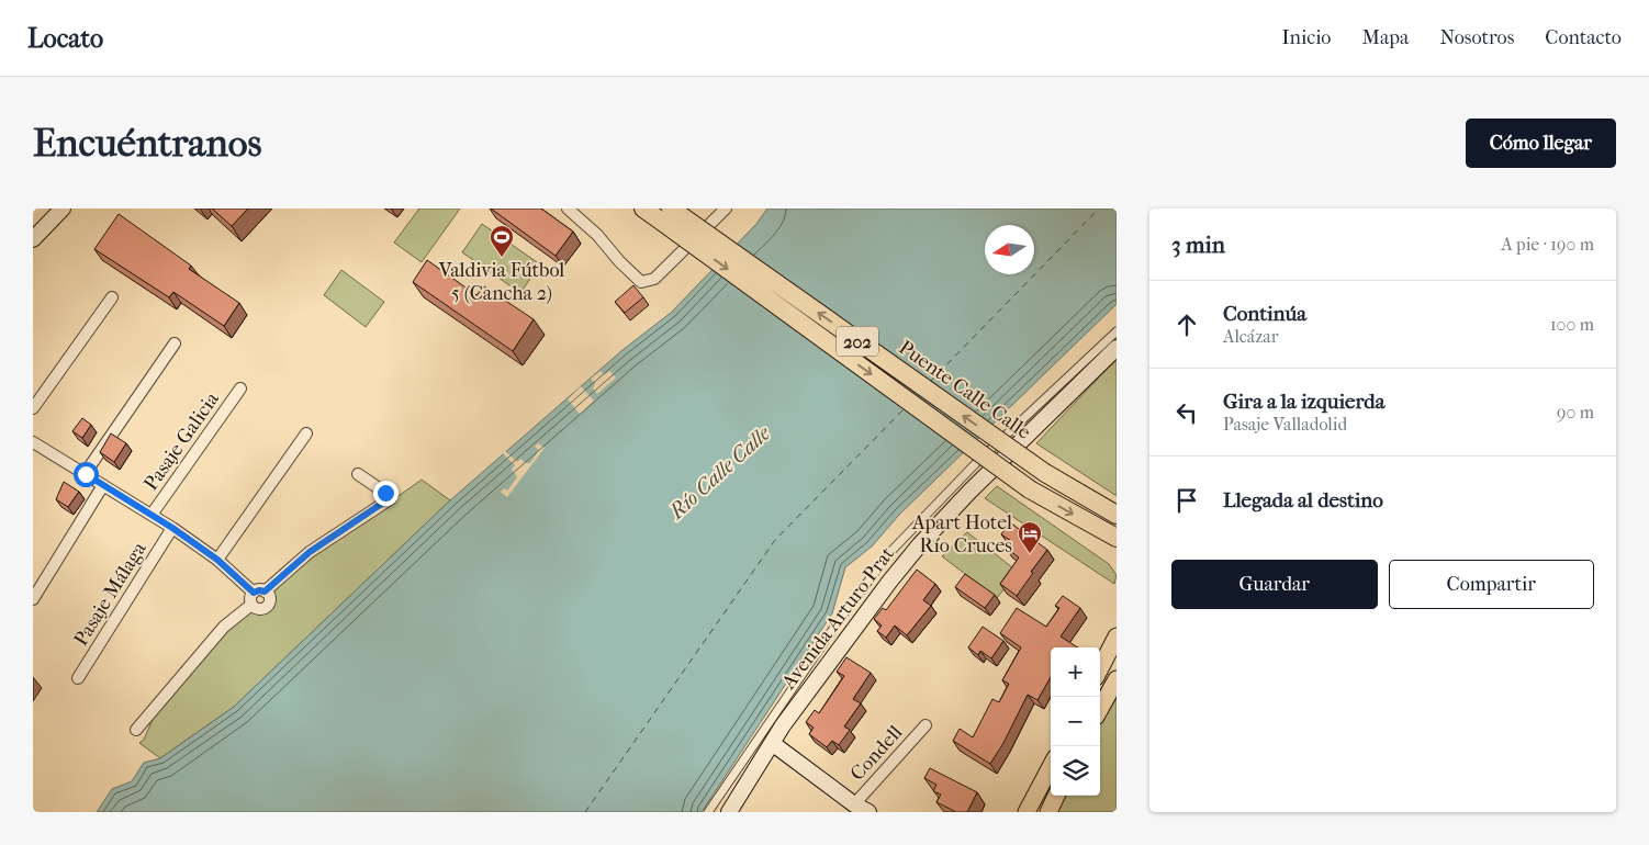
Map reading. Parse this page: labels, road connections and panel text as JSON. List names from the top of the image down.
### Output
{
  "streets": {
    "highway": ["202", "Puente Calle Calle"],
    "main road": ["Avenida Arturo Prat"],
    "street": ["Pasaje Galicia", "Pasaje Málaga", "Condell"]
  },
  "crossings": [
    ["202", "Puente Calle Calle"]
  ],
  "water": ["Río Calle Calle"],
  "places": {
    "sports": ["Valdivia Fútbol 5 (Cancha 2)"],
    "hotel": ["Apart Hotel Río Cruces"]
  },
  "north": "left",
  "page": {
    "header": "Locato",
    "nav": [
      "Inicio",
      "Mapa",
      "Nosotros",
      "Contacto"
    ],
    "buttons": [
      "Cómo llegar",
      ["Guardar", "Compartir"]
    ],
    "title": "Encuéntranos",
    "heading": ["3 min", "A pie · 190 m"],
    "list": [
      ["Continúa", "Alcázar", "100 m"],
      ["Gira a la izquierda", "Pasaje Valladolid", "90 m"],
      "Llegada al destino"
    ],
    "map_buttons": ["+", "−"]
  }
}
